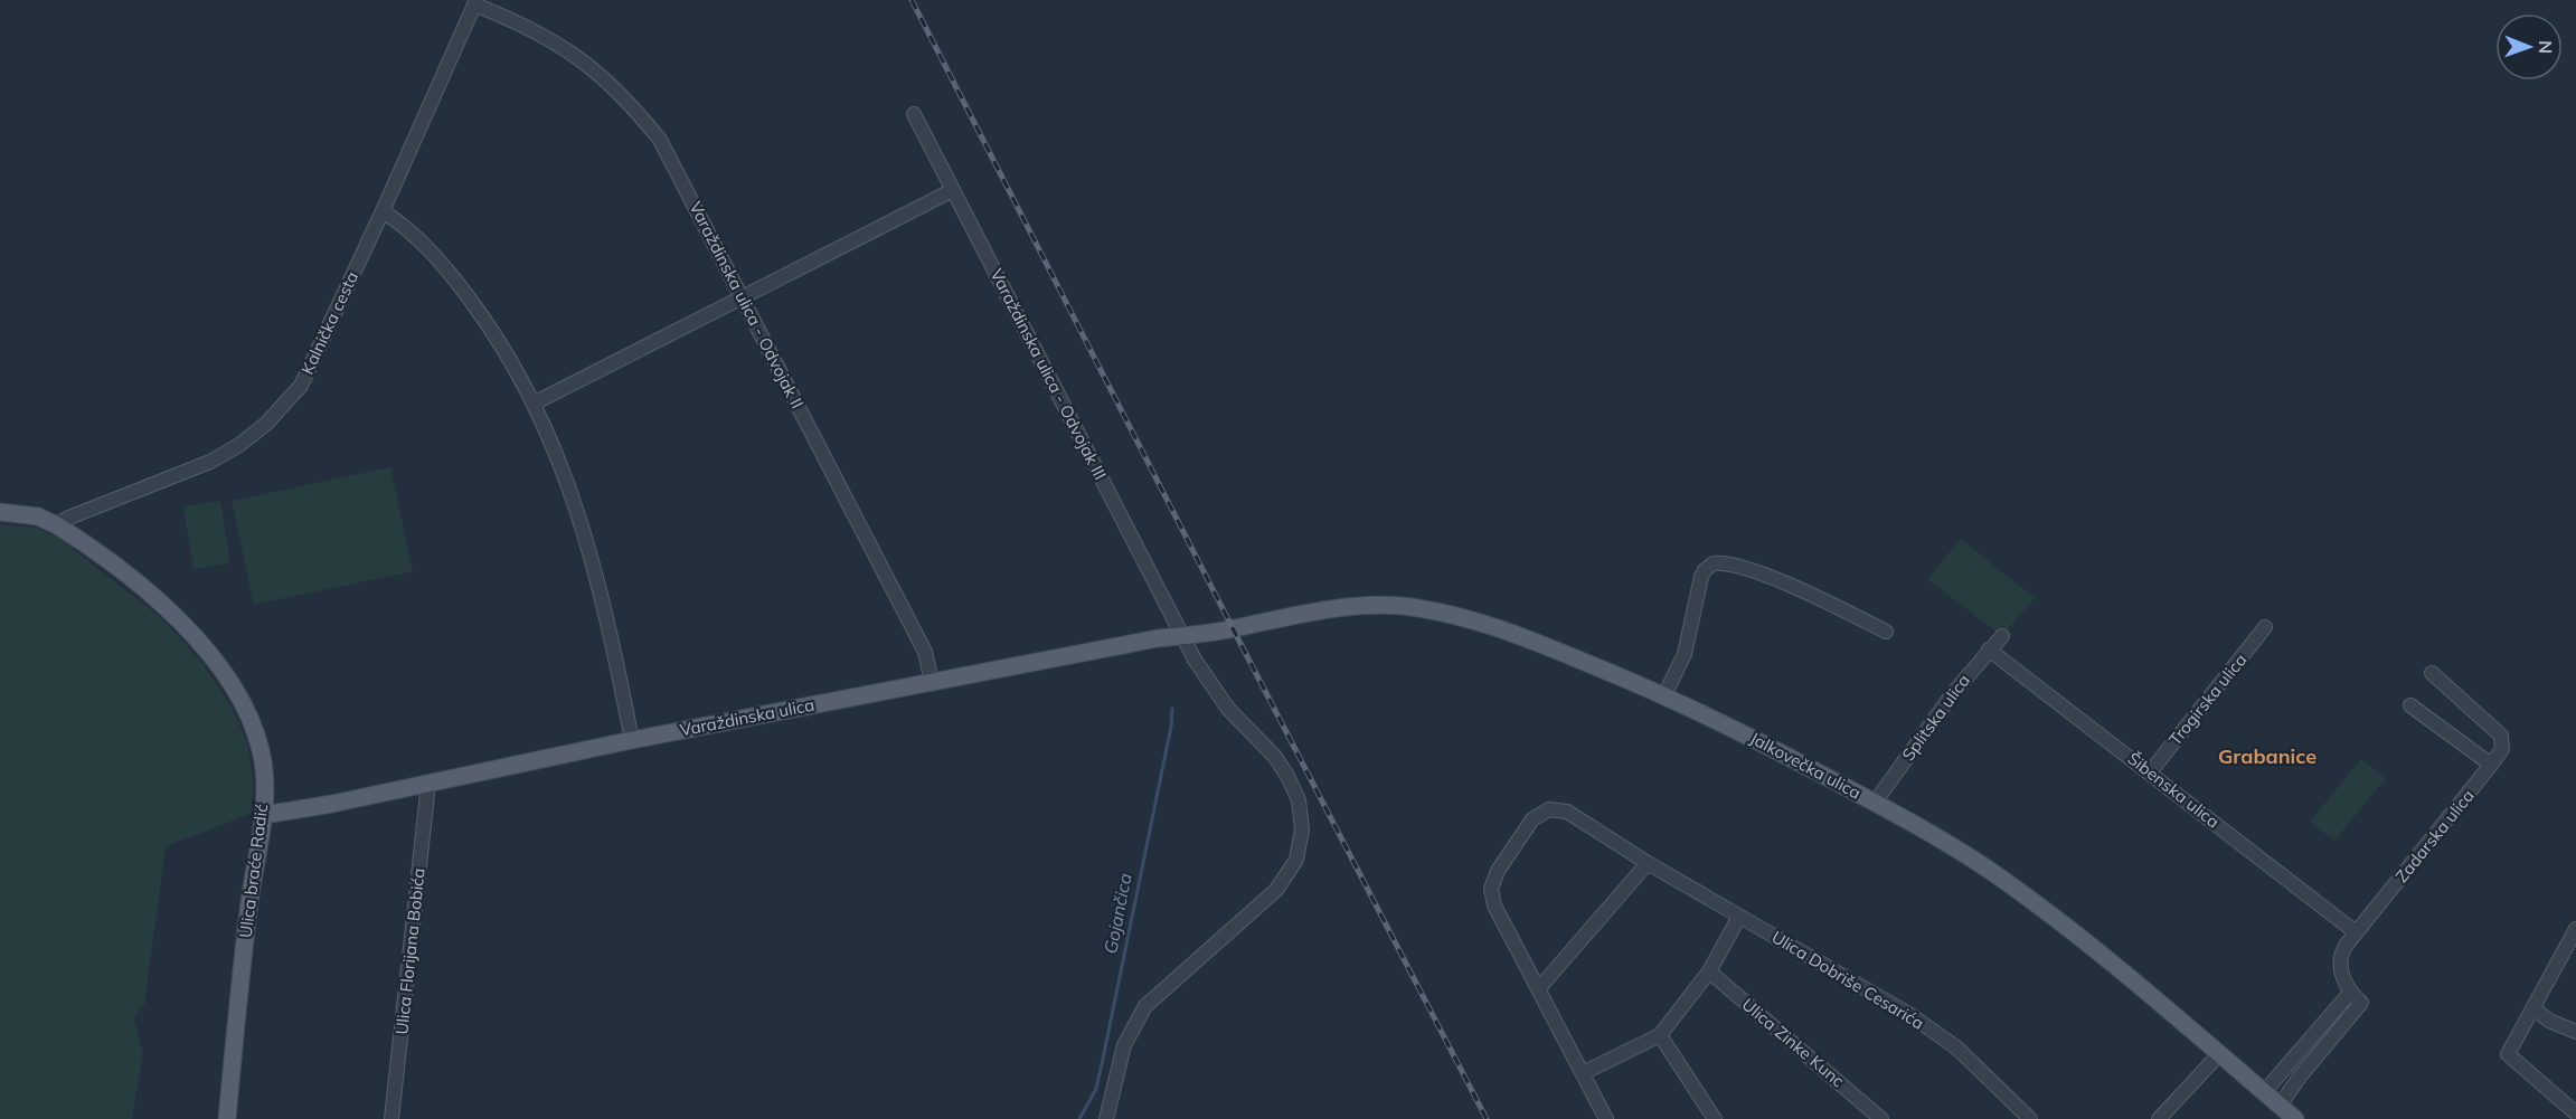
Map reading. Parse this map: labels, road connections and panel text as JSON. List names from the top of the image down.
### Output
{
  "streets": {
    "main road": ["Varaždinska ulica", "Jalkovečka ulica", "Ulica braće Radić"],
    "street": [
      "Varaždinska ulica - Odvojak II",
      "Kalnička cesta",
      "Varaždinska ulica - Odvojak III",
      "Trogirska ulica",
      "Splitska ulica",
      "Šibenska ulica",
      "Zadarska ulica",
      "Ulica Florijana Bobića",
      "Ulica Dobriše Cesarića",
      "Ulica Zinke Kunc"
    ]
  },
  "crossings": [
    ["Varaždinska ulica - Odvojak II", "Kalnička cesta"],
    ["Varaždinska ulica - Odvojak II", "Varaždinska ulica"],
    ["Kalnička cesta", "Ulica braće Radić"],
    ["Varaždinska ulica - Odvojak III", "Varaždinska ulica"],
    ["Trogirska ulica", "Šibenska ulica"],
    ["Varaždinska ulica", "Jalkovečka ulica"],
    ["Varaždinska ulica", "Ulica braće Radić"],
    ["Varaždinska ulica", "Ulica Florijana Bobića"],
    ["Splitska ulica", "Jalkovečka ulica"],
    ["Splitska ulica", "Šibenska ulica"],
    ["Šibenska ulica", "Zadarska ulica"]
  ],
  "districts": ["Grabanice"],
  "water": ["Gojančica"],
  "north": "right"
}
